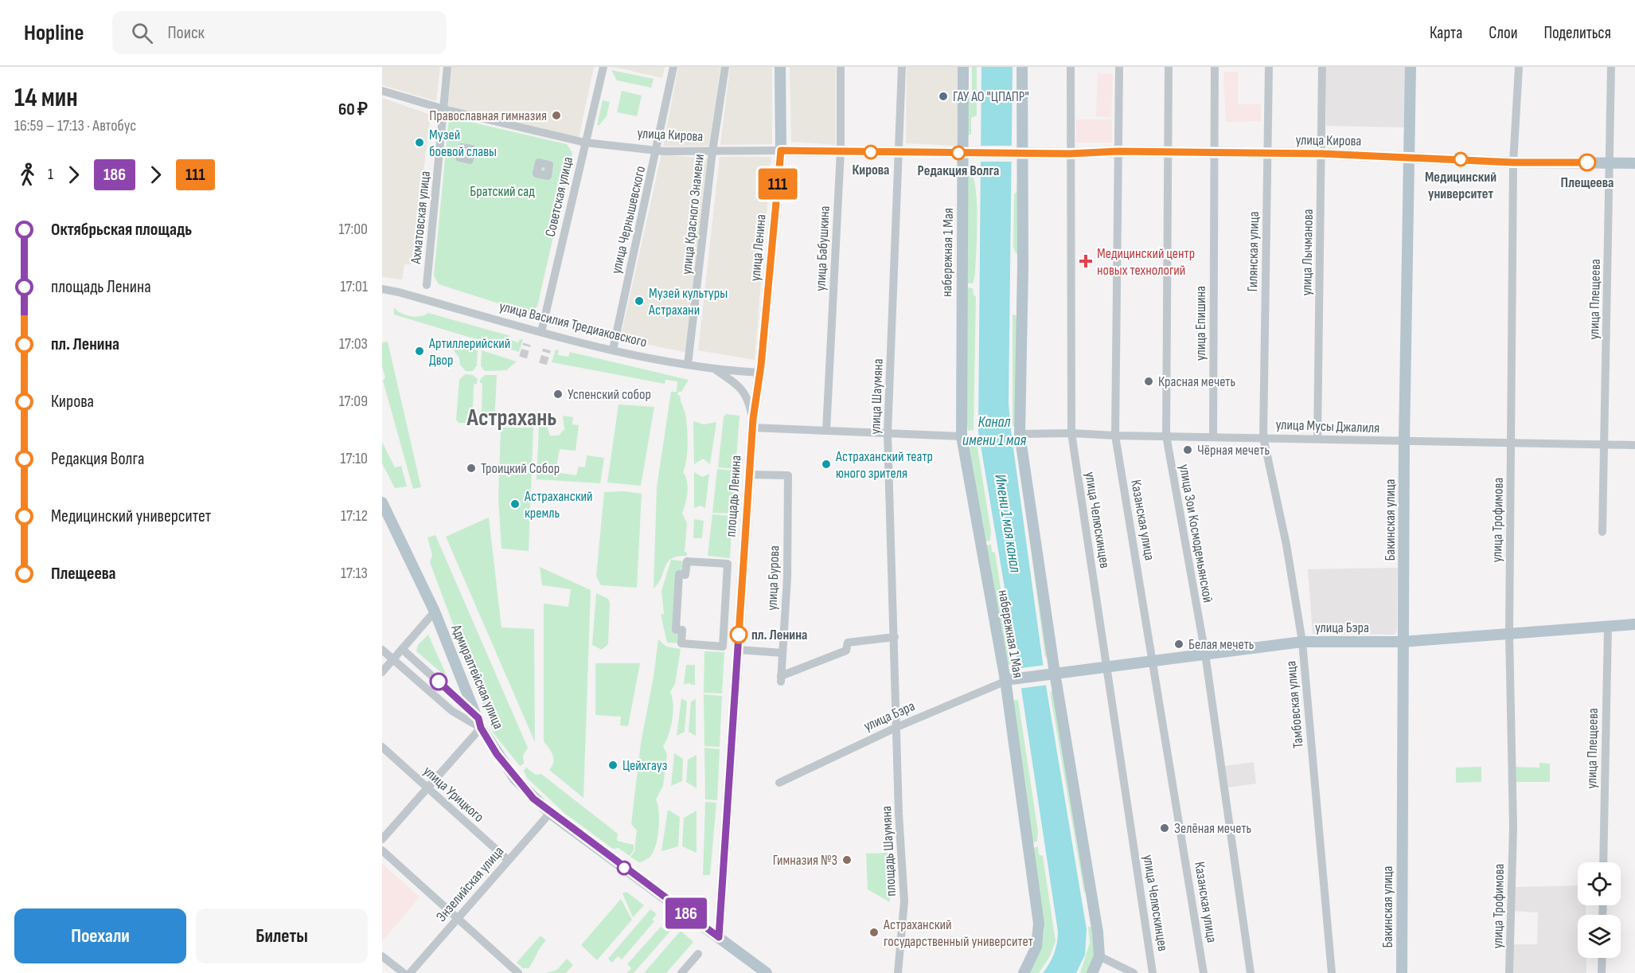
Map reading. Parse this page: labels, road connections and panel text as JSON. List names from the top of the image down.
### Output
{
  "streets": {
    "main road": [
      "улица Кирова",
      "улица Ленина",
      "набережная 1 Мая",
      "площадь Ленина",
      "Бакинская улица",
      "улица Бэра",
      "Адмиралтейская улица"
    ],
    "street": [
      "Советская улица",
      "улица Красного Знамени",
      "Ахматовская улица",
      "улица Чернышевского",
      "улица Бабушкина",
      "Гилянская улица",
      "улица Лычманова",
      "улица Плещеева",
      "улица Епишина",
      "улица Василия Тредиаковского",
      "улица Шаумяна",
      "улица Мусы Джалиля",
      "улица Челюскинцев",
      "Казанская улица",
      "улица Трофимова",
      "улица Зои Космодемьянской",
      "улица Бурова",
      "Тамбовская улица",
      "улица Урицкого",
      "площадь Шаумяна",
      "Энзелийская улица"
    ]
  },
  "crossings": [
    ["улица Кирова", "Советская улица"],
    ["улица Кирова", "улица Красного Знамени"],
    ["улица Кирова", "Ахматовская улица"],
    ["улица Кирова", "улица Чернышевского"],
    ["улица Кирова", "улица Ленина"],
    ["улица Кирова", "улица Бабушкина"],
    ["улица Кирова", "Гилянская улица"],
    ["улица Кирова", "набережная 1 Мая"],
    ["улица Кирова", "улица Лычманова"],
    ["улица Кирова", "улица Плещеева"],
    ["улица Кирова", "улица Епишина"],
    ["улица Кирова", "улица Шаумяна"],
    ["улица Кирова", "улица Челюскинцев"],
    ["улица Кирова", "Казанская улица"],
    ["улица Кирова", "Бакинская улица"],
    ["улица Кирова", "улица Трофимова"],
    ["улица Кирова", "улица Зои Космодемьянской"],
    ["Советская улица", "улица Василия Тредиаковского"],
    ["улица Красного Знамени", "улица Василия Тредиаковского"],
    ["улица Чернышевского", "улица Василия Тредиаковского"],
    ["улица Ленина", "улица Василия Тредиаковского"],
    ["улица Ленина", "площадь Ленина"],
    ["Гилянская улица", "улица Мусы Джалиля"],
    ["Гилянская улица", "Тамбовская улица"],
    ["набережная 1 Мая", "улица Бэра"],
    ["улица Лычманова", "улица Мусы Джалиля"],
    ["улица Плещеева", "улица Мусы Джалиля"],
    ["улица Плещеева", "улица Бэра"],
    ["улица Епишина", "улица Мусы Джалиля"],
    ["улица Василия Тредиаковского", "площадь Ленина"],
    ["улица Шаумяна", "улица Бурова"],
    ["улица Шаумяна", "улица Бэра"],
    ["улица Шаумяна", "площадь Шаумяна"],
    ["улица Мусы Джалиля", "улица Челюскинцев"],
    ["улица Мусы Джалиля", "Казанская улица"],
    ["улица Мусы Джалиля", "Бакинская улица"],
    ["улица Мусы Джалиля", "улица Трофимова"],
    ["улица Мусы Джалиля", "улица Зои Космодемьянской"],
    ["улица Мусы Джалиля", "Тамбовская улица"],
    ["площадь Ленина", "улица Бурова"],
    ["площадь Ленина", "Адмиралтейская улица"],
    ["улица Челюскинцев", "улица Бэра"],
    ["Казанская улица", "улица Бэра"],
    ["Бакинская улица", "улица Бэра"],
    ["улица Трофимова", "улица Бэра"],
    ["улица Зои Космодемьянской", "улица Бэра"],
    ["улица Бэра", "Тамбовская улица"],
    ["улица Бэра", "площадь Шаумяна"],
    ["Адмиралтейская улица", "Энзелийская улица"],
    ["улица Урицкого", "Энзелийская улица"]
  ],
  "districts": ["Астрахань"],
  "water": ["Канал имени 1 мая", "Имени 1 мая канал"],
  "parks": ["Братский сад"],
  "places": {
    "other": [
      "ГАУ АО \"ЦПАПР\"",
      "Православная гимназия",
      "Музей боевой славы",
      "Кирова",
      "Редакция Волга",
      "Медицинский университет",
      "Плещеева",
      "Музей культуры Астрахани",
      "Артиллерийский Двор",
      "Красная мечеть",
      "Успенский собор",
      "Чёрная мечеть",
      "Астраханский театр юного зрителя",
      "Троицкий Собор",
      "Астраханский кремль",
      "пл. Ленина",
      "Белая мечеть",
      "Цейхгауз",
      "Зелёная мечеть",
      "Гимназия №3",
      "Астраханский государственный университет"
    ],
    "health": ["Медицинский центр новых технологий"]
  },
  "lines": ["bus line 111", "bus line 186"],
  "page": {
    "header": "Hopline",
    "search": "Поиск",
    "nav": ["Карта", "Слои", "Поделиться"],
    "heading": ["14 мин", "16:59 – 17:13 · Автобус", "60 ₽"],
    "on_map": ["186", "111"],
    "legs": ["1", "186", "111"],
    "list": [
      {
        "name": "Октябрьская площадь",
        "value": "17:00"
      },
      {
        "name": "площадь Ленина",
        "value": "17:01"
      },
      {
        "name": "пл. Ленина",
        "value": "17:03"
      },
      {
        "name": "Кирова",
        "value": "17:09"
      },
      {
        "name": "Редакция Волга",
        "value": "17:10"
      },
      {
        "name": "Медицинский университет",
        "value": "17:12"
      },
      {
        "name": "Плещеева",
        "value": "17:13"
      }
    ],
    "buttons": ["Поехали", "Билеты"]
  }
}
